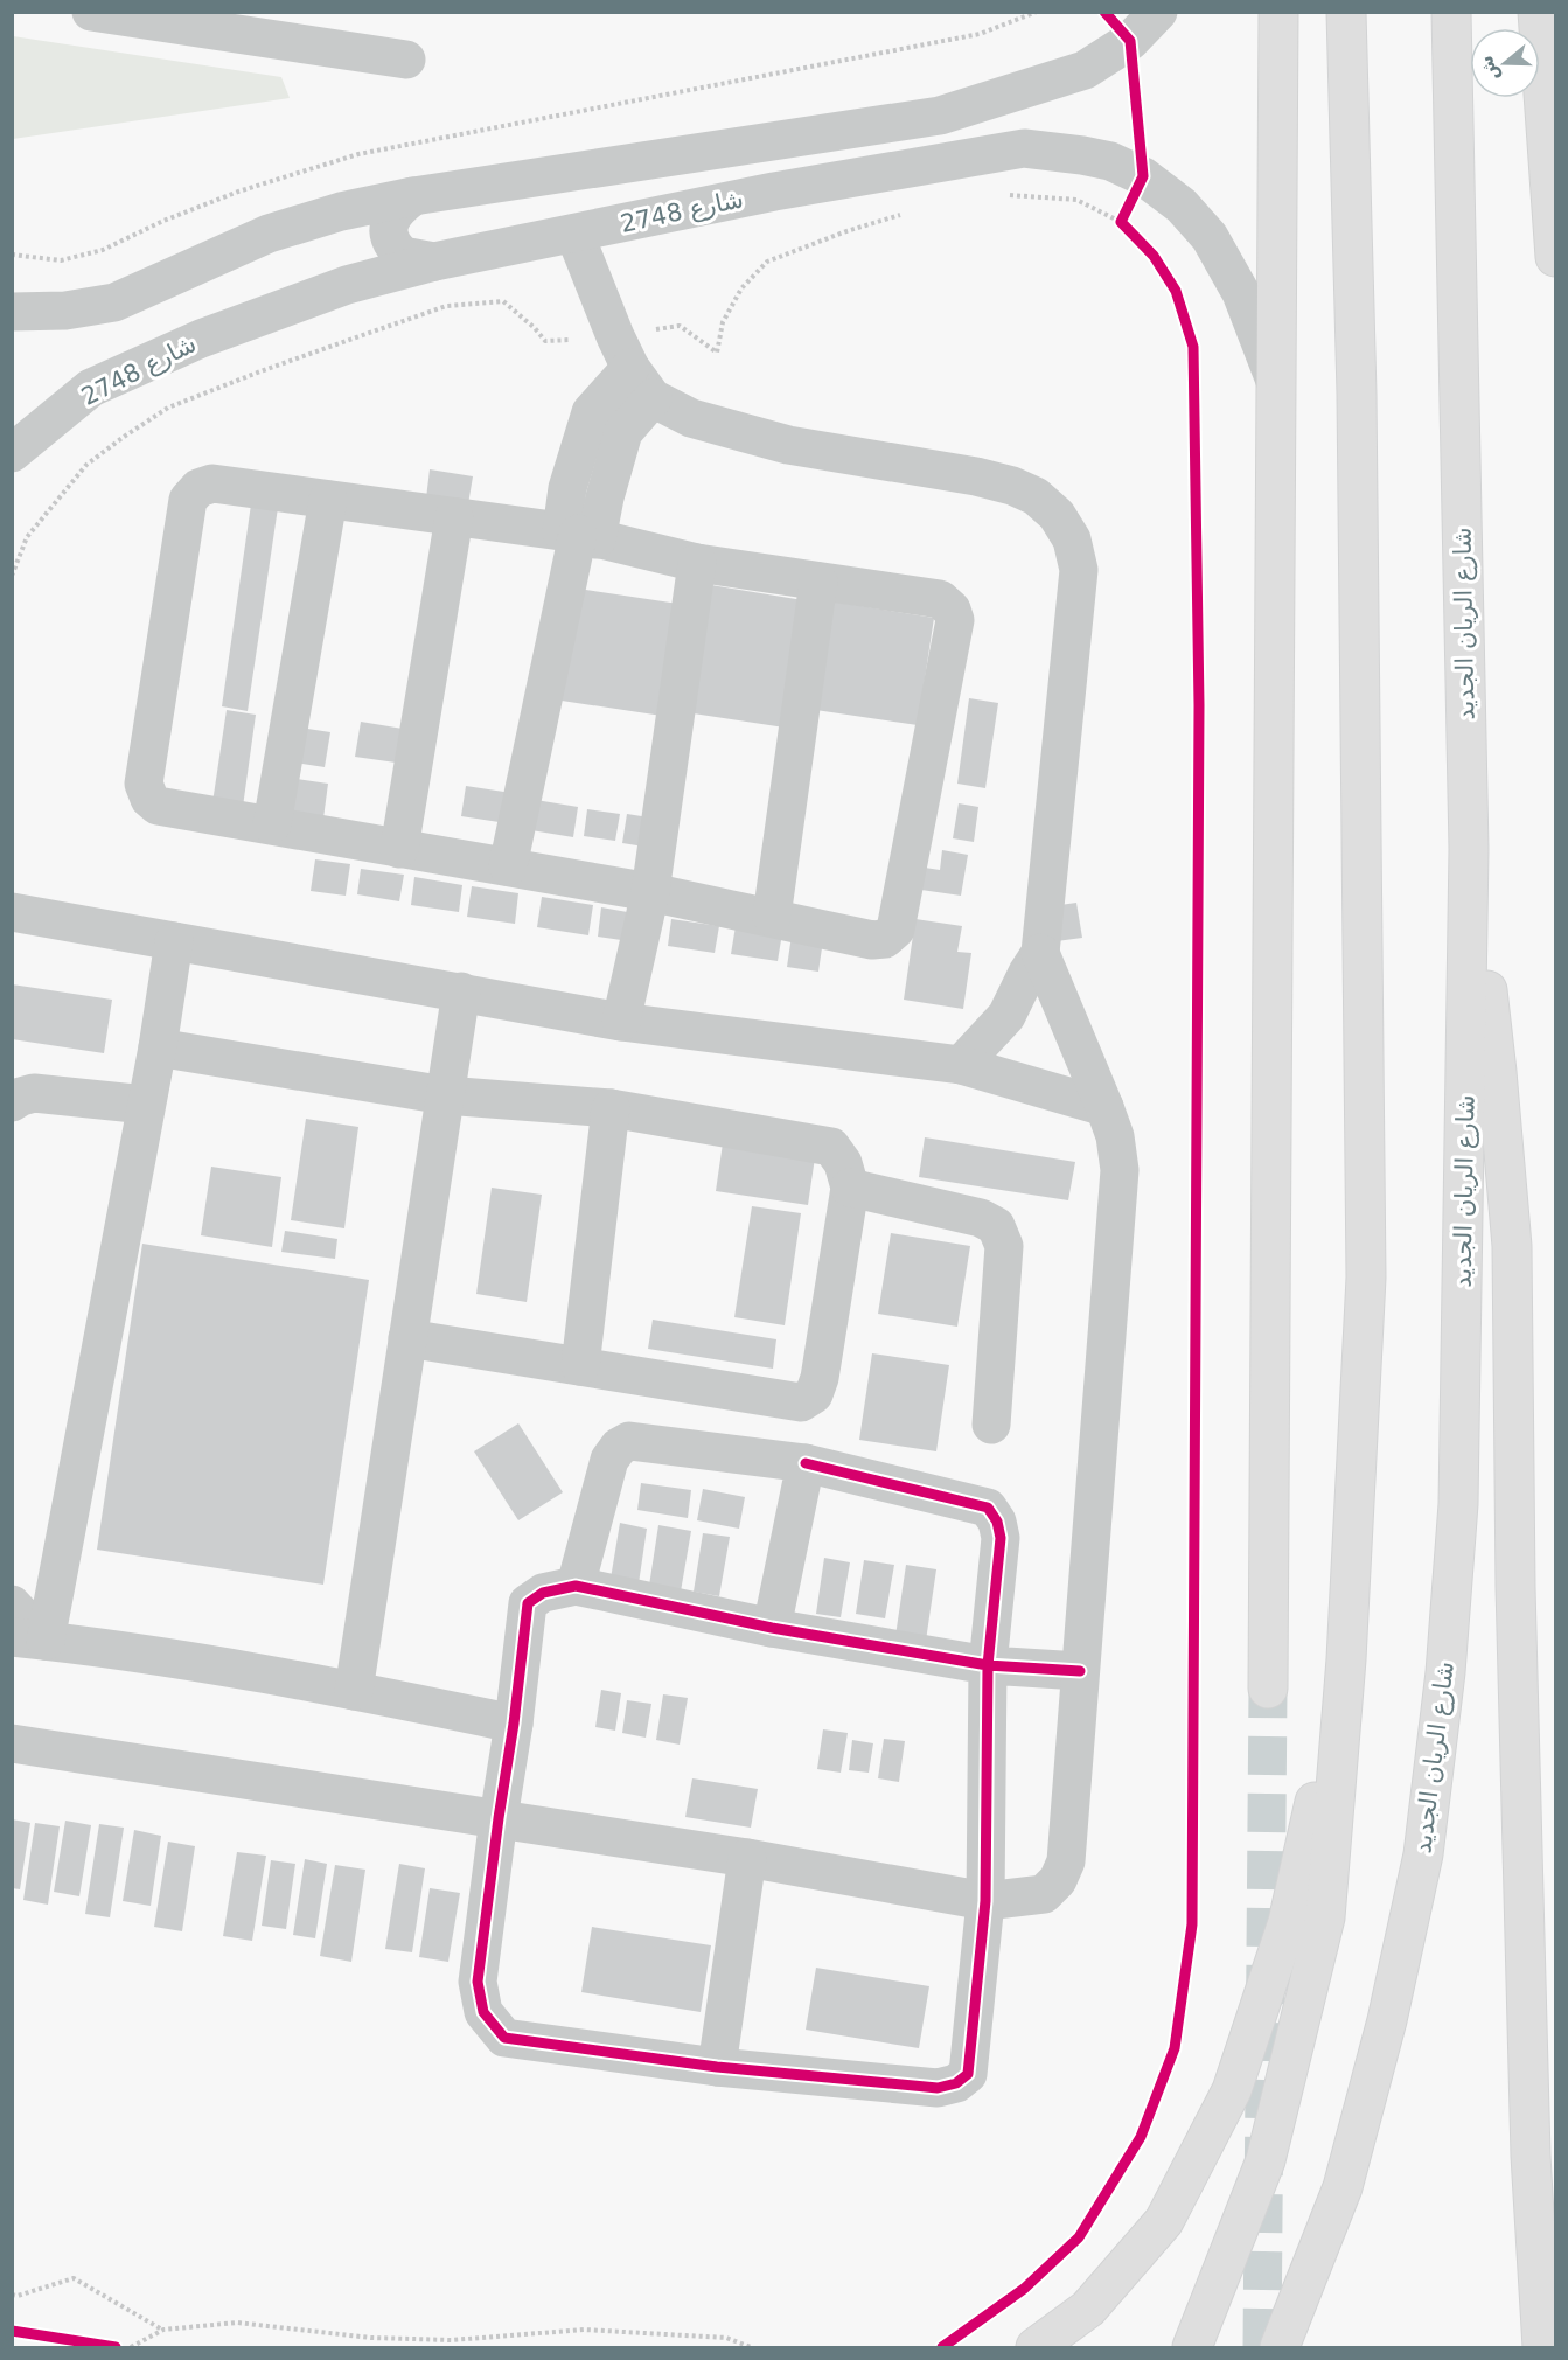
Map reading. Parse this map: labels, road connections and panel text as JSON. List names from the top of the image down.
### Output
{
  "streets": {
    "main road": ["شارع الريان الجديد"],
    "street": ["شارع 2748"]
  },
  "north": "left"
}
